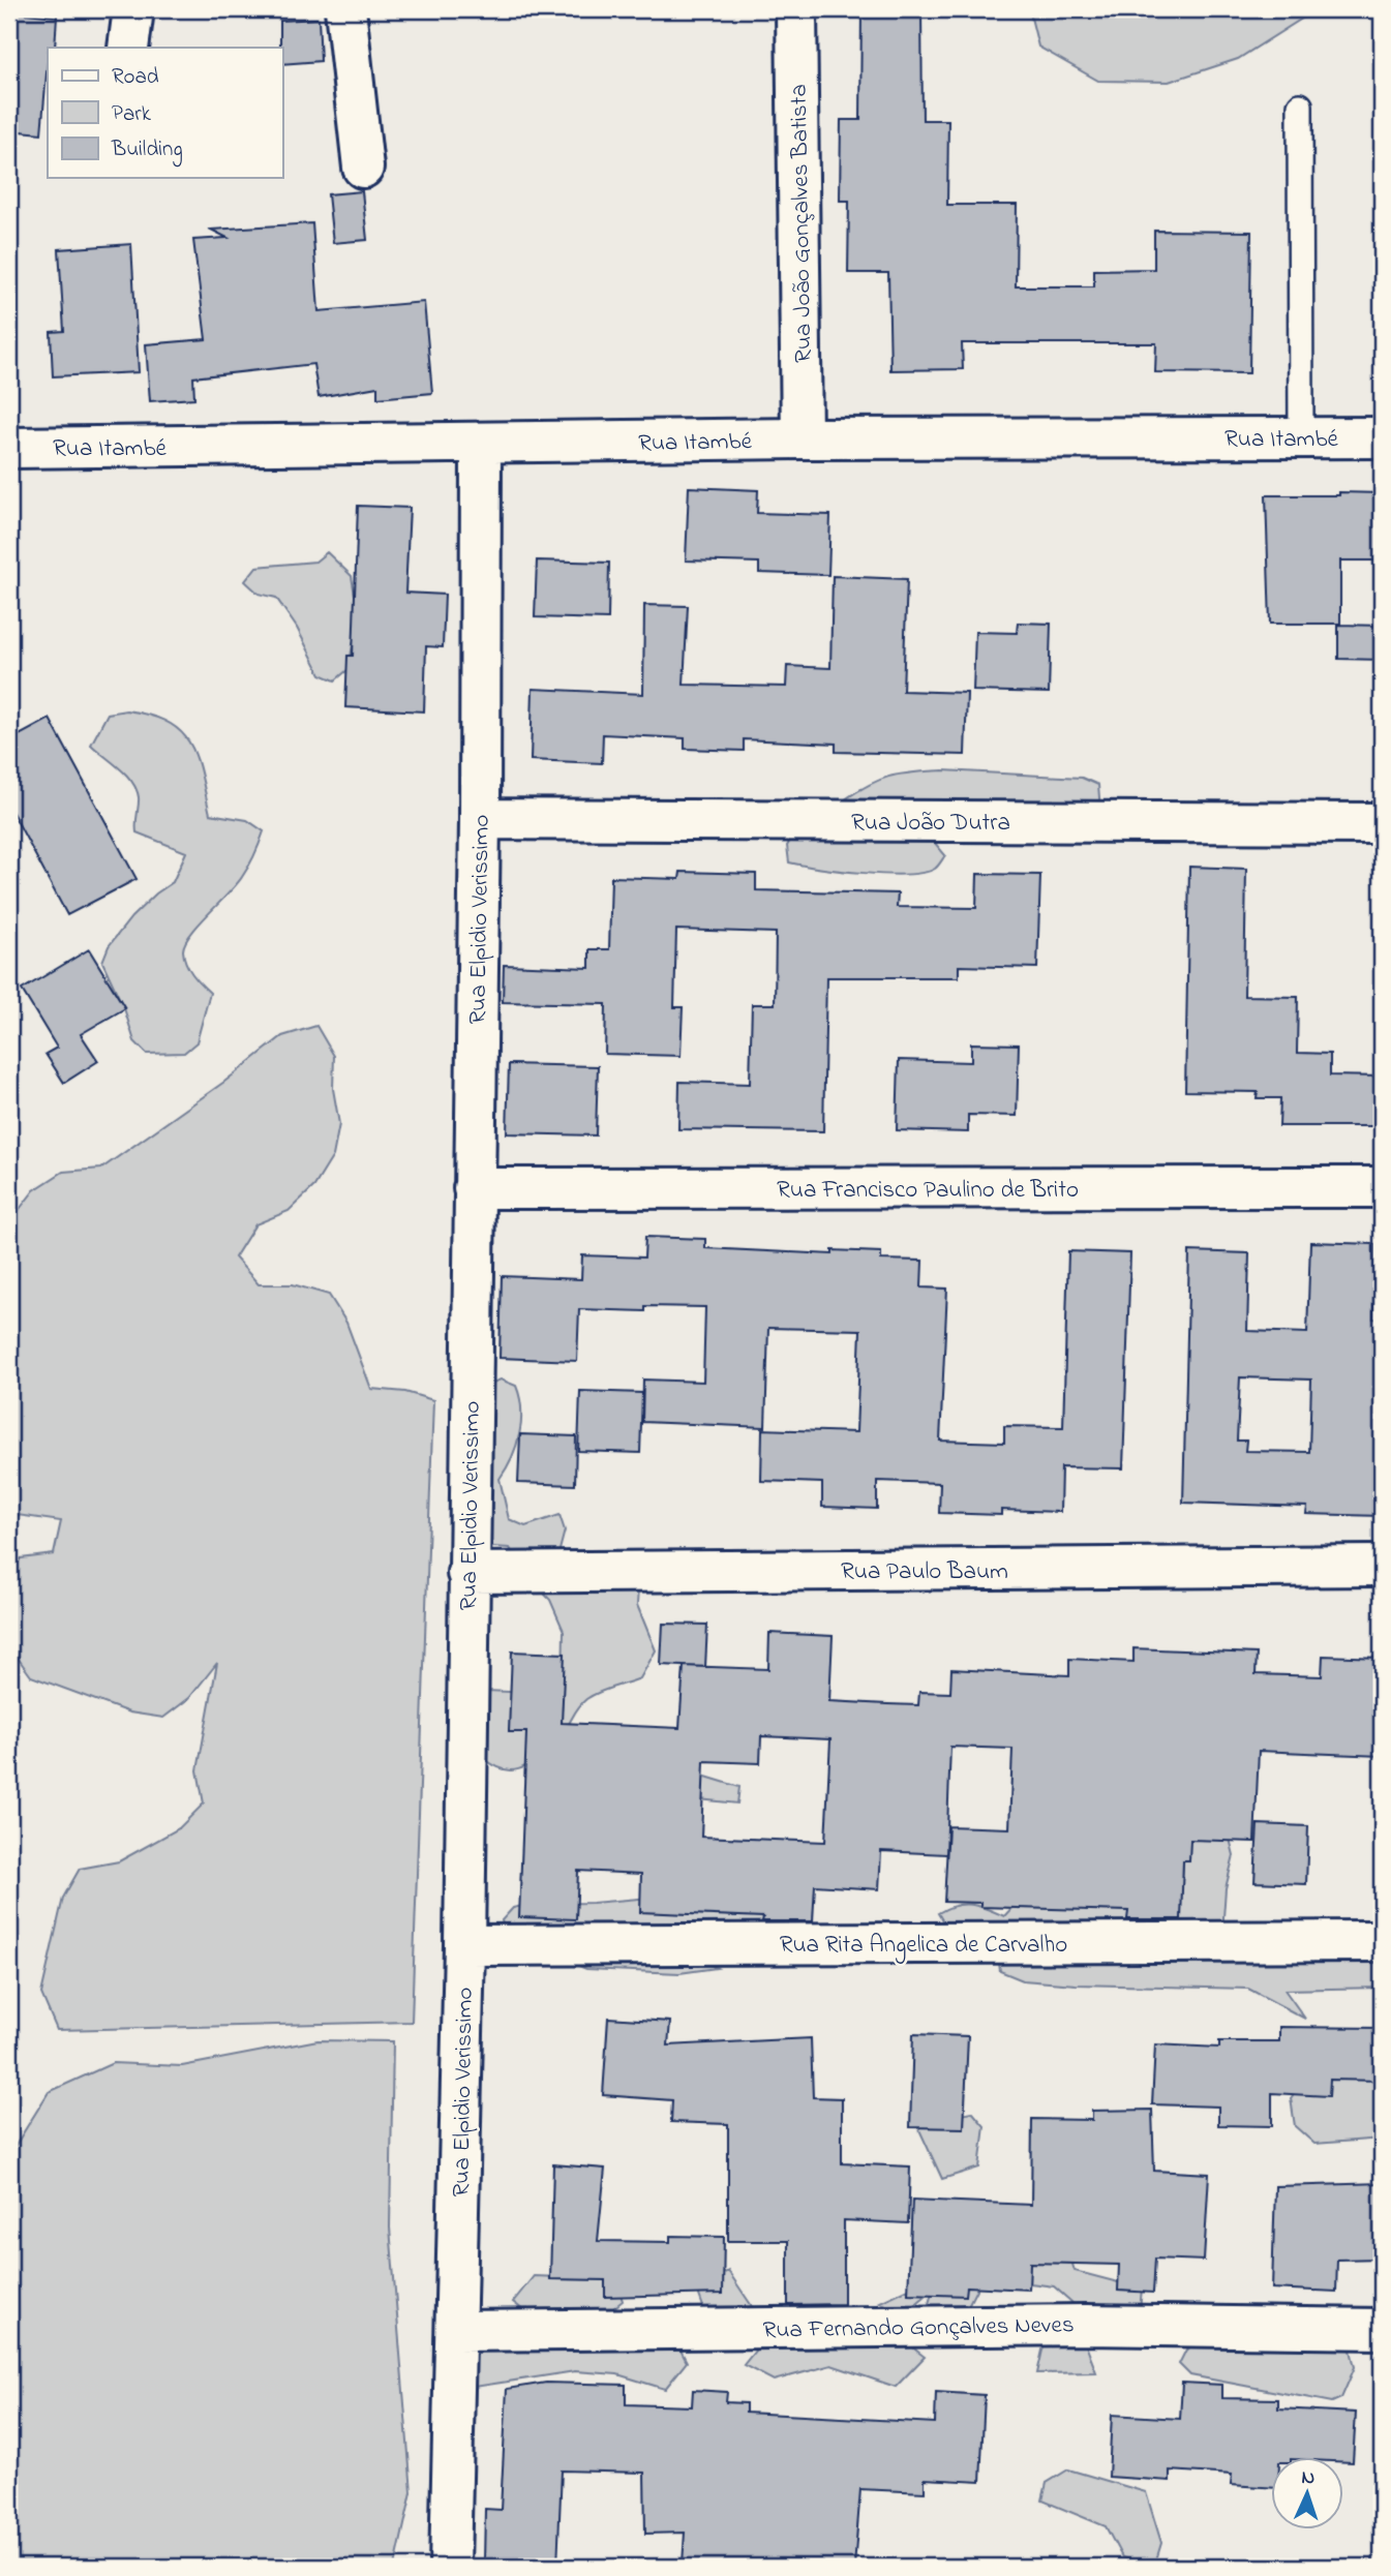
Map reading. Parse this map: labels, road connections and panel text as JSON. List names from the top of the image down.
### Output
{
  "streets": {
    "street": [
      "Rua João Gonçalves Batista",
      "Rua Itambé",
      "Rua João Dutra",
      "Rua Elpidio Verissimo",
      "Rua Francisco Paulino de Brito",
      "Rua Paulo Baum",
      "Rua Rita Angelica de Carvalho",
      "Rua Fernando Gonçalves Neves"
    ]
  },
  "crossings": [
    ["Rua João Gonçalves Batista", "Rua Itambé"],
    ["Rua Itambé", "Rua Elpidio Verissimo"],
    ["Rua João Dutra", "Rua Elpidio Verissimo"],
    ["Rua Elpidio Verissimo", "Rua Francisco Paulino de Brito"],
    ["Rua Elpidio Verissimo", "Rua Paulo Baum"],
    ["Rua Elpidio Verissimo", "Rua Rita Angelica de Carvalho"],
    ["Rua Elpidio Verissimo", "Rua Fernando Gonçalves Neves"]
  ],
  "legend": ["Road", "Park", "Building"],
  "north": "top"
}
